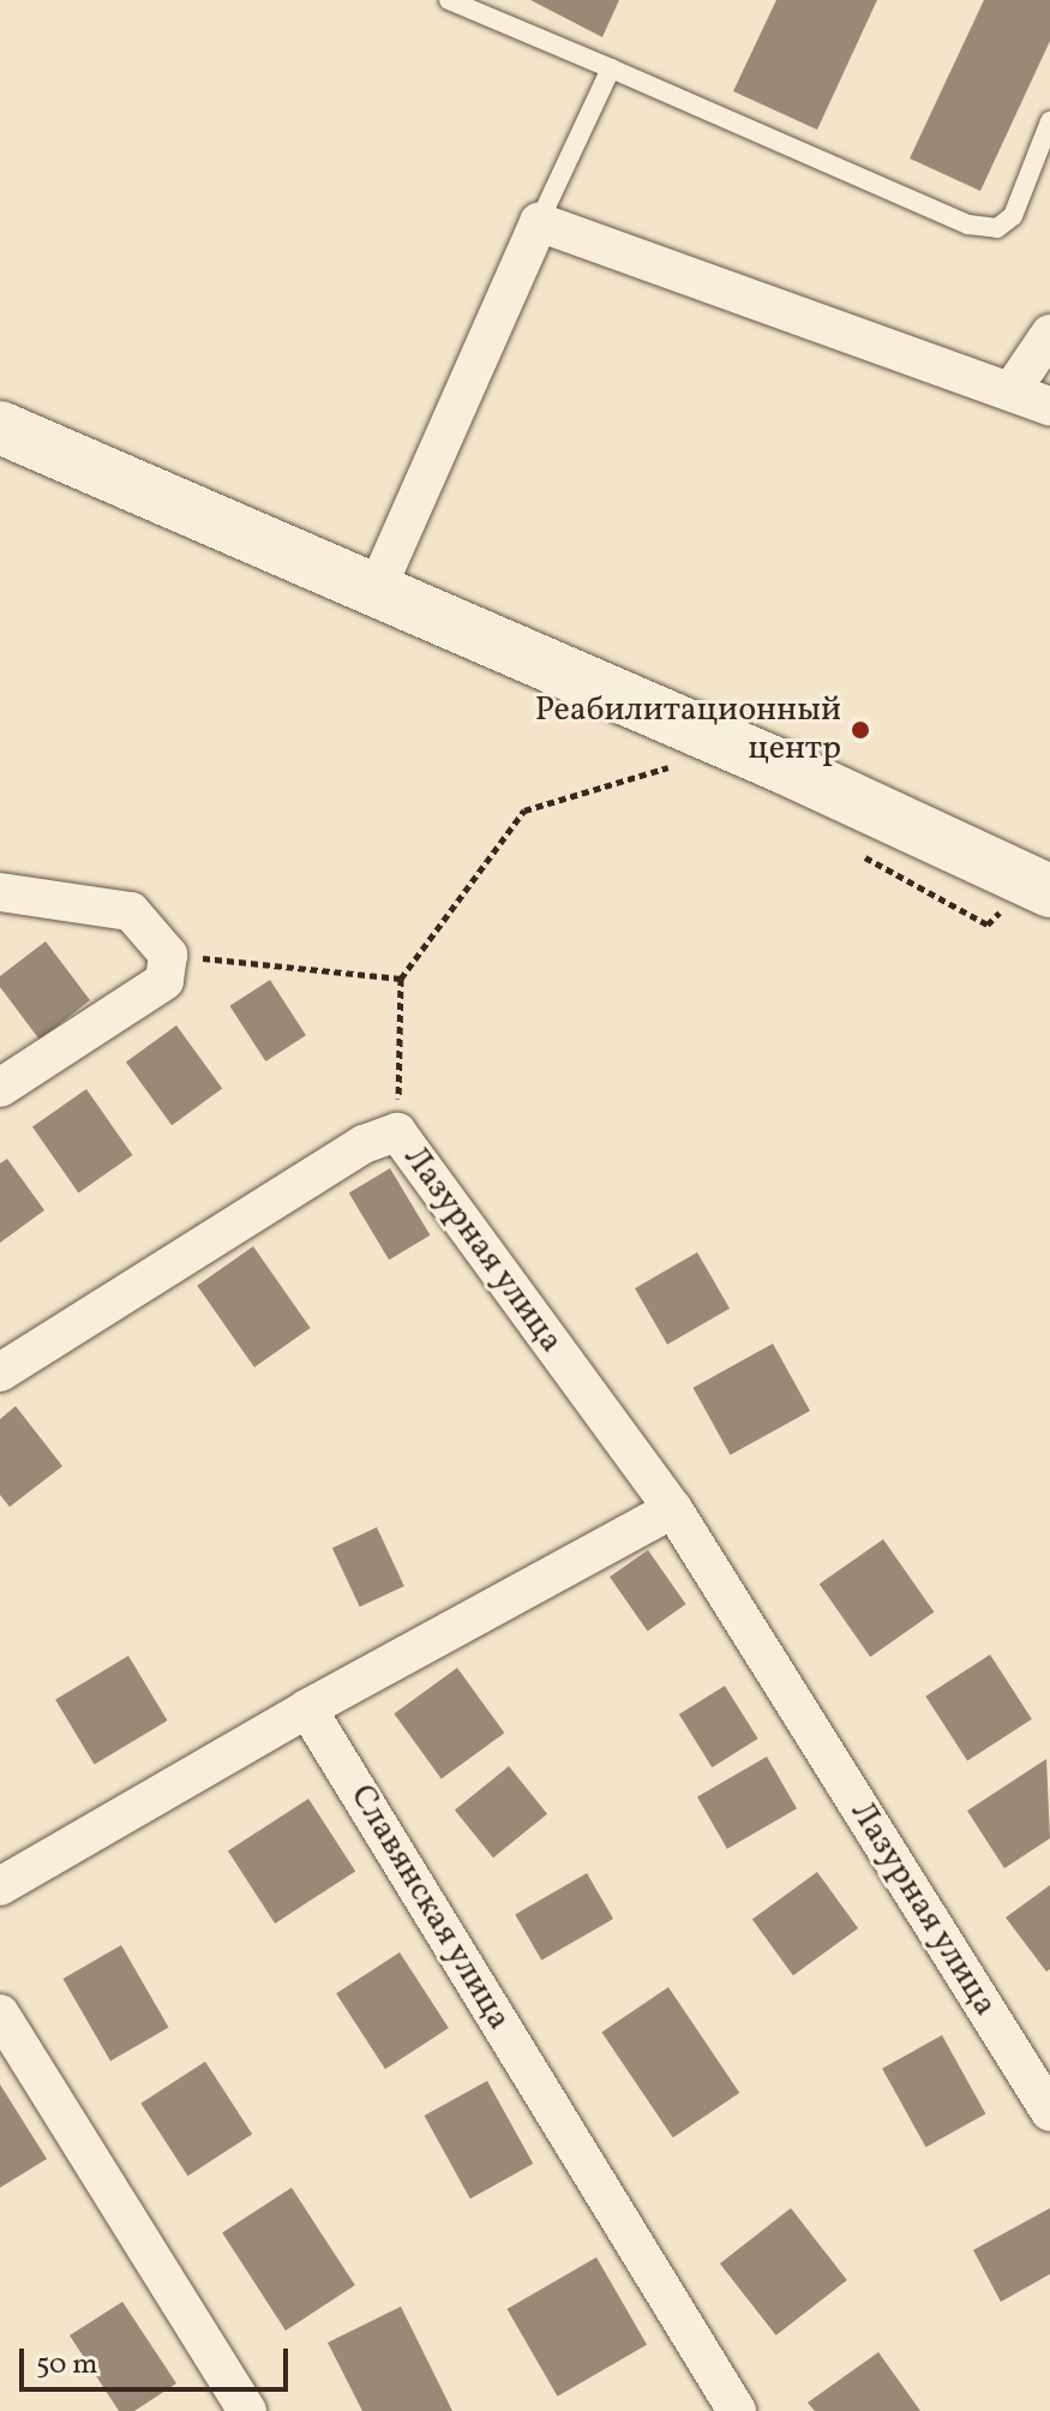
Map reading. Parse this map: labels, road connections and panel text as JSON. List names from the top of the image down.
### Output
{
  "streets": {
    "street": ["Лазурная улица", "Славянская улица"]
  },
  "places": ["Реабилитационный центр"],
  "scale_bar": "50 m"
}
